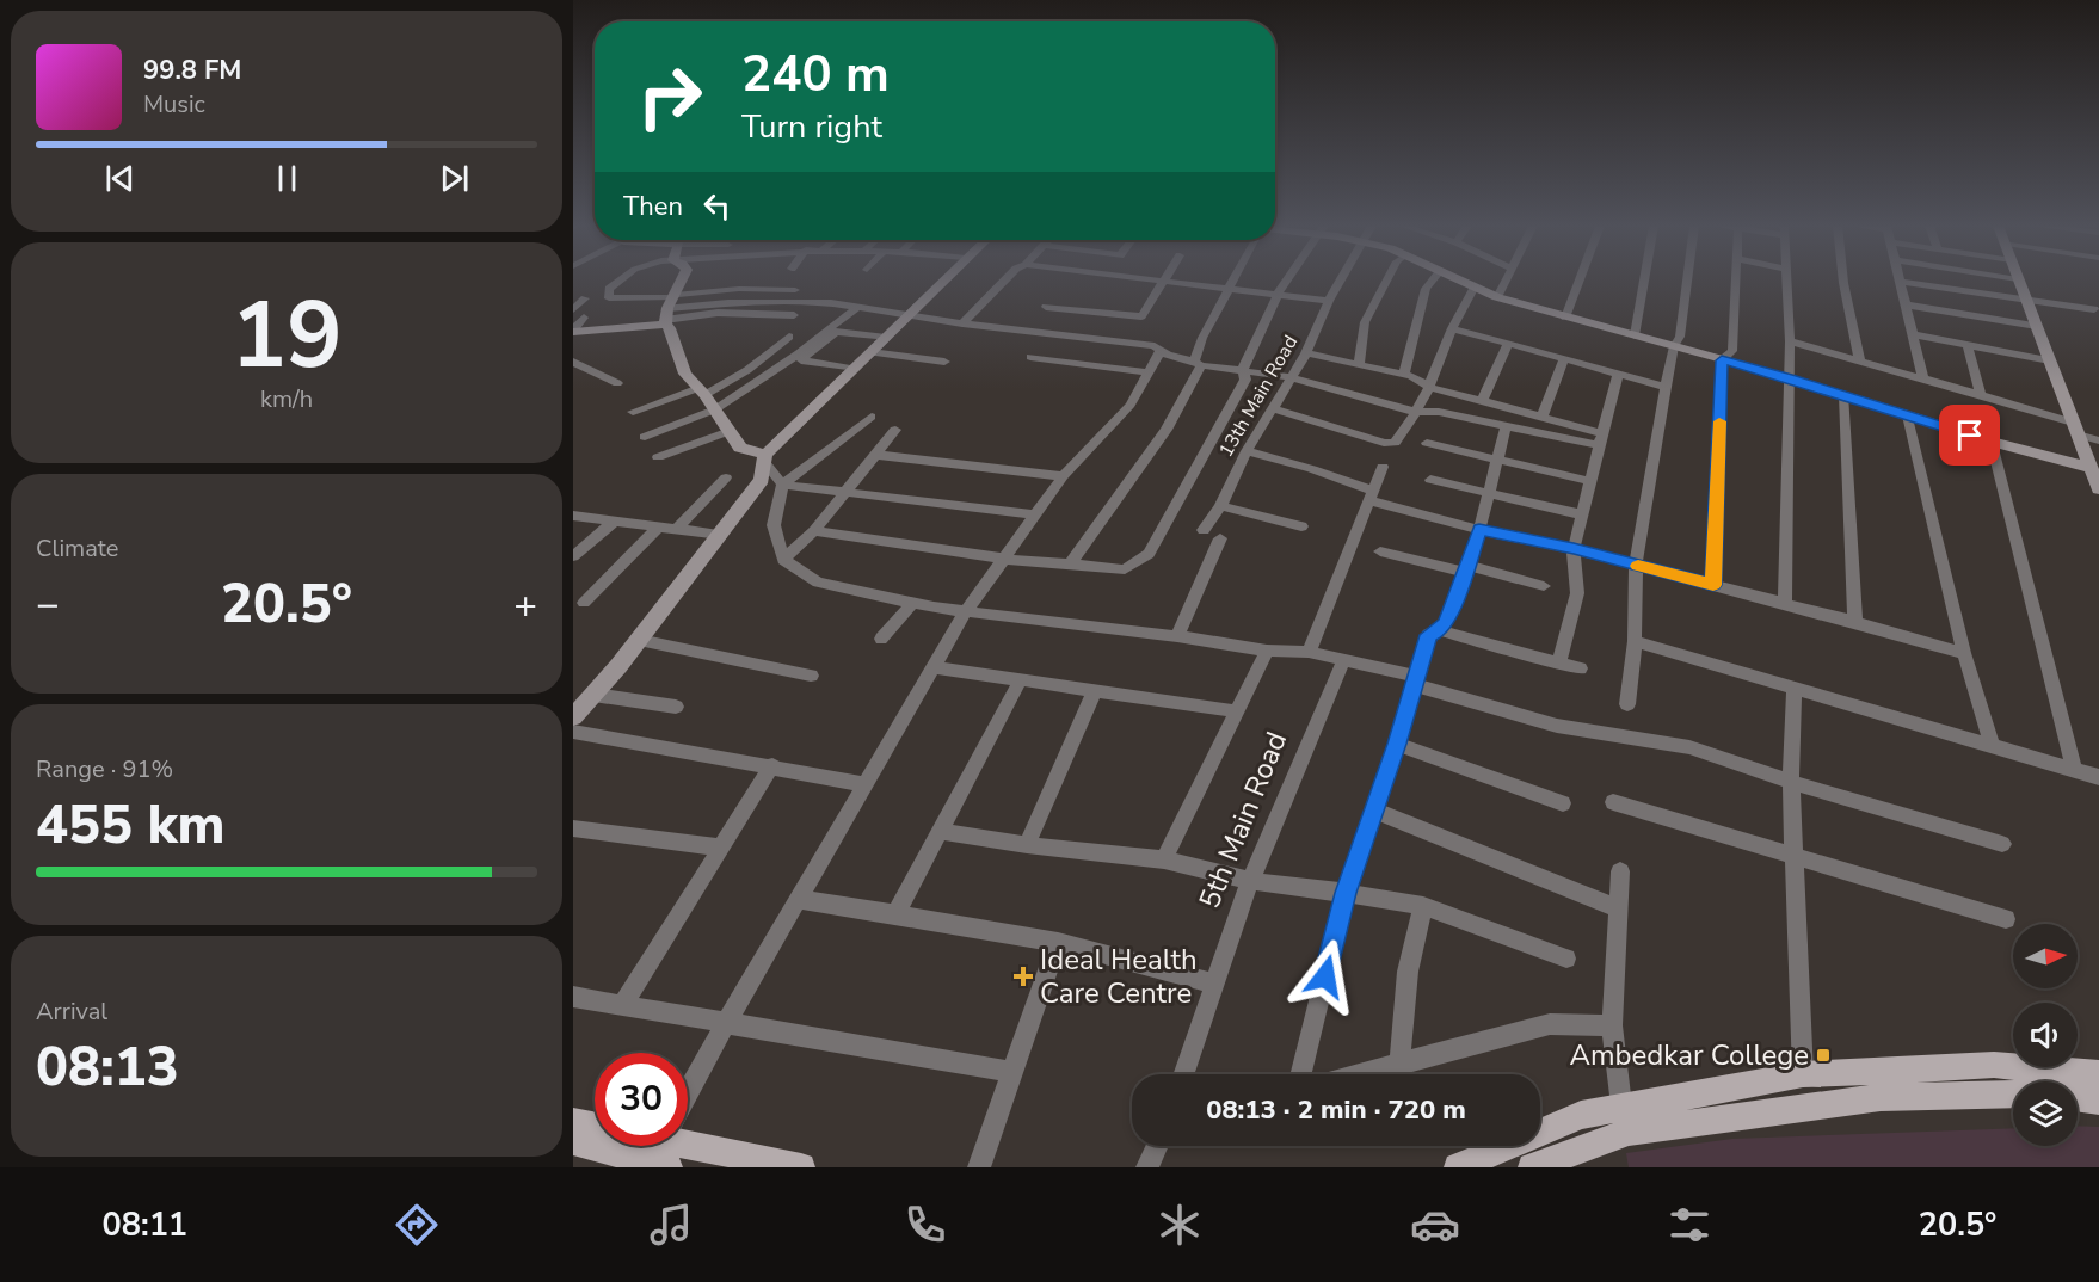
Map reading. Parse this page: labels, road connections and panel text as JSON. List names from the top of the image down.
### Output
{
  "streets": {
    "street": ["13th Main Road", "5th Main Road"]
  },
  "places": {
    "health": ["Ideal Health Care Centre"],
    "transit": ["Ambedkar College"]
  },
  "north": "right",
  "page": {
    "turn": ["240 m", "Turn right"],
    "song": ["99.8 FM", "Music"],
    "then": "Then",
    "tile": [
      ["19", "km/h"],
      "Climate",
      ["Range · 91%", "455 km"],
      ["Arrival", "08:13"]
    ],
    "heat": ["−", "20.5°", "+"],
    "limit": "30",
    "trip": "08:13 · 2 min · 720 m",
    "tabs": ["08:11", "20.5°"]
  }
}
